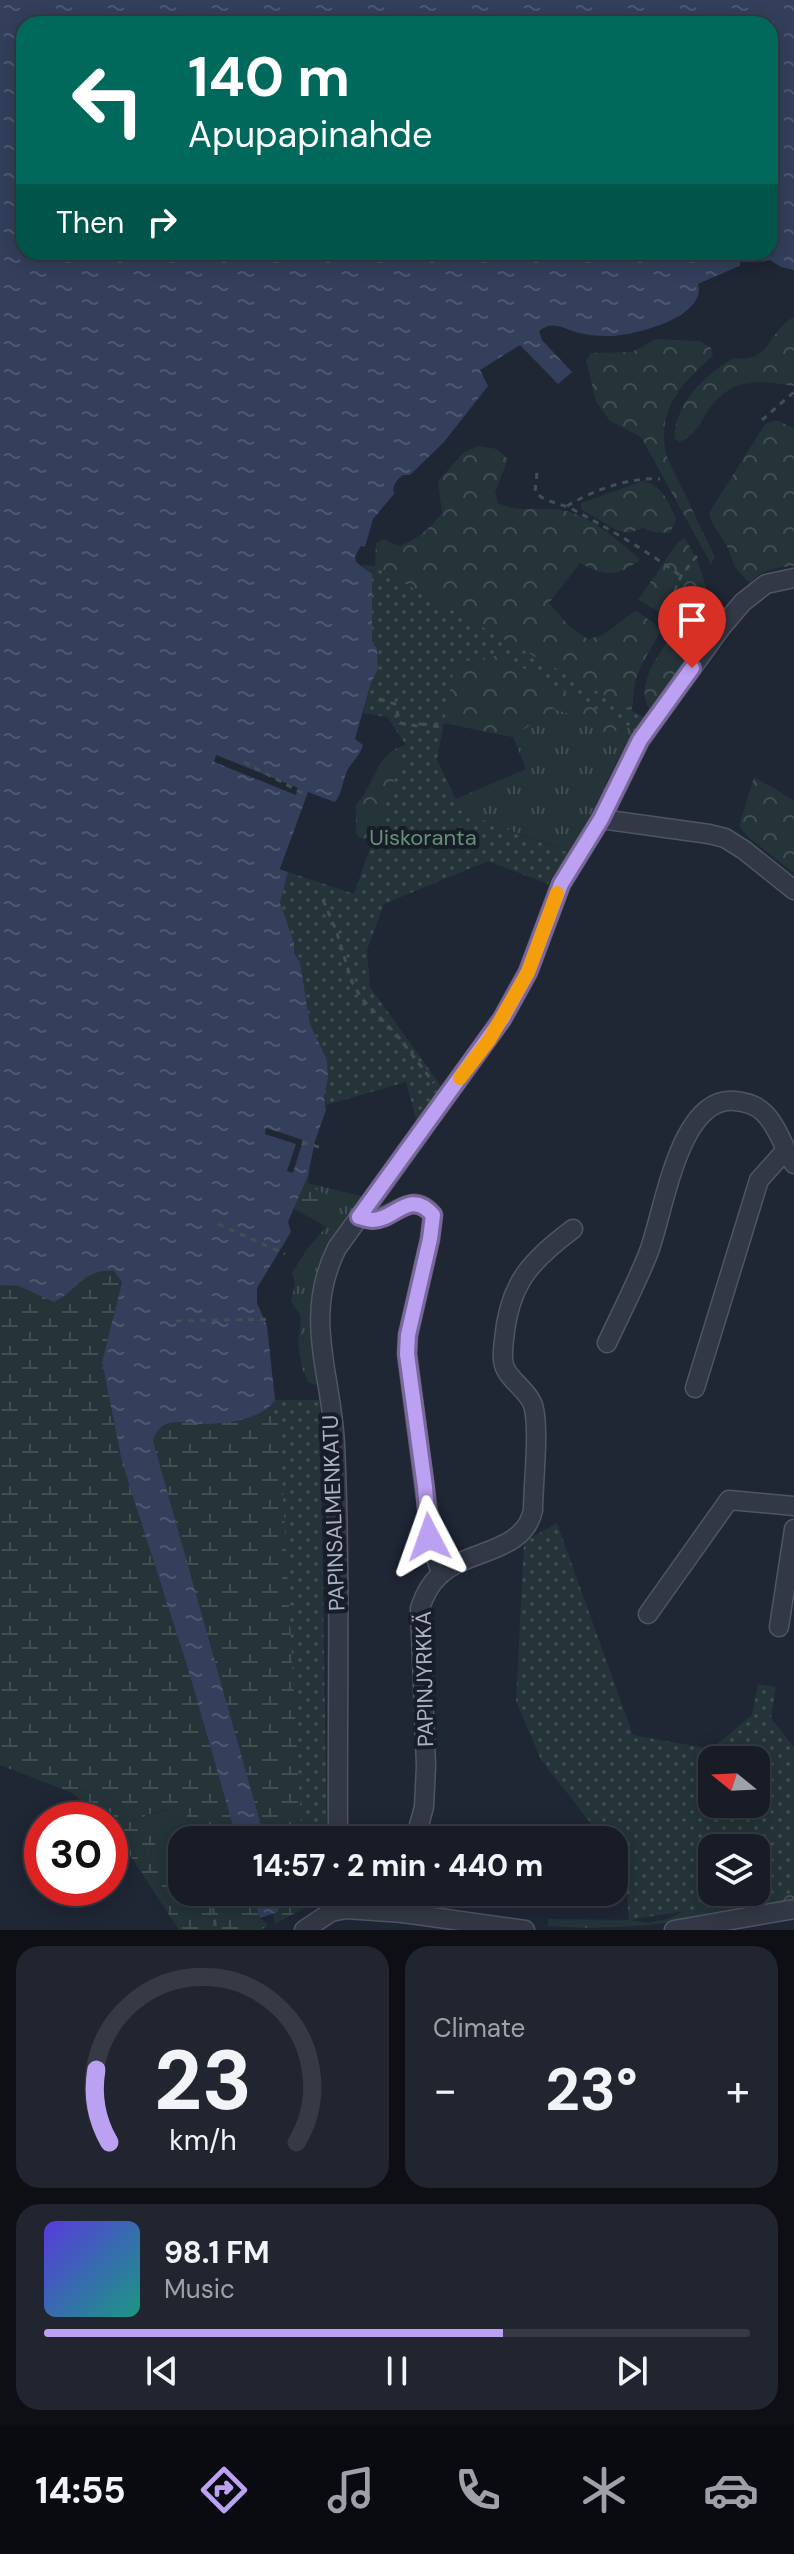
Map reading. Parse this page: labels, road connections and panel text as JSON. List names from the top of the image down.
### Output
{
  "streets": {
    "street": ["PAPINSALMENKATU", "PAPINJYRKKÄ"]
  },
  "parks": ["Uiskoranta"],
  "north": "left",
  "page": {
    "turn": ["140 m", "Apupapinahde"],
    "then": "Then",
    "limit": "30",
    "trip": "14:57 · 2 min · 440 m",
    "tile": "Climate",
    "heat": ["−", "23°", "+"],
    "song": ["98.1 FM", "Music"],
    "tabs": "14:55",
    "gauge": ["23", "km/h"]
  }
}
